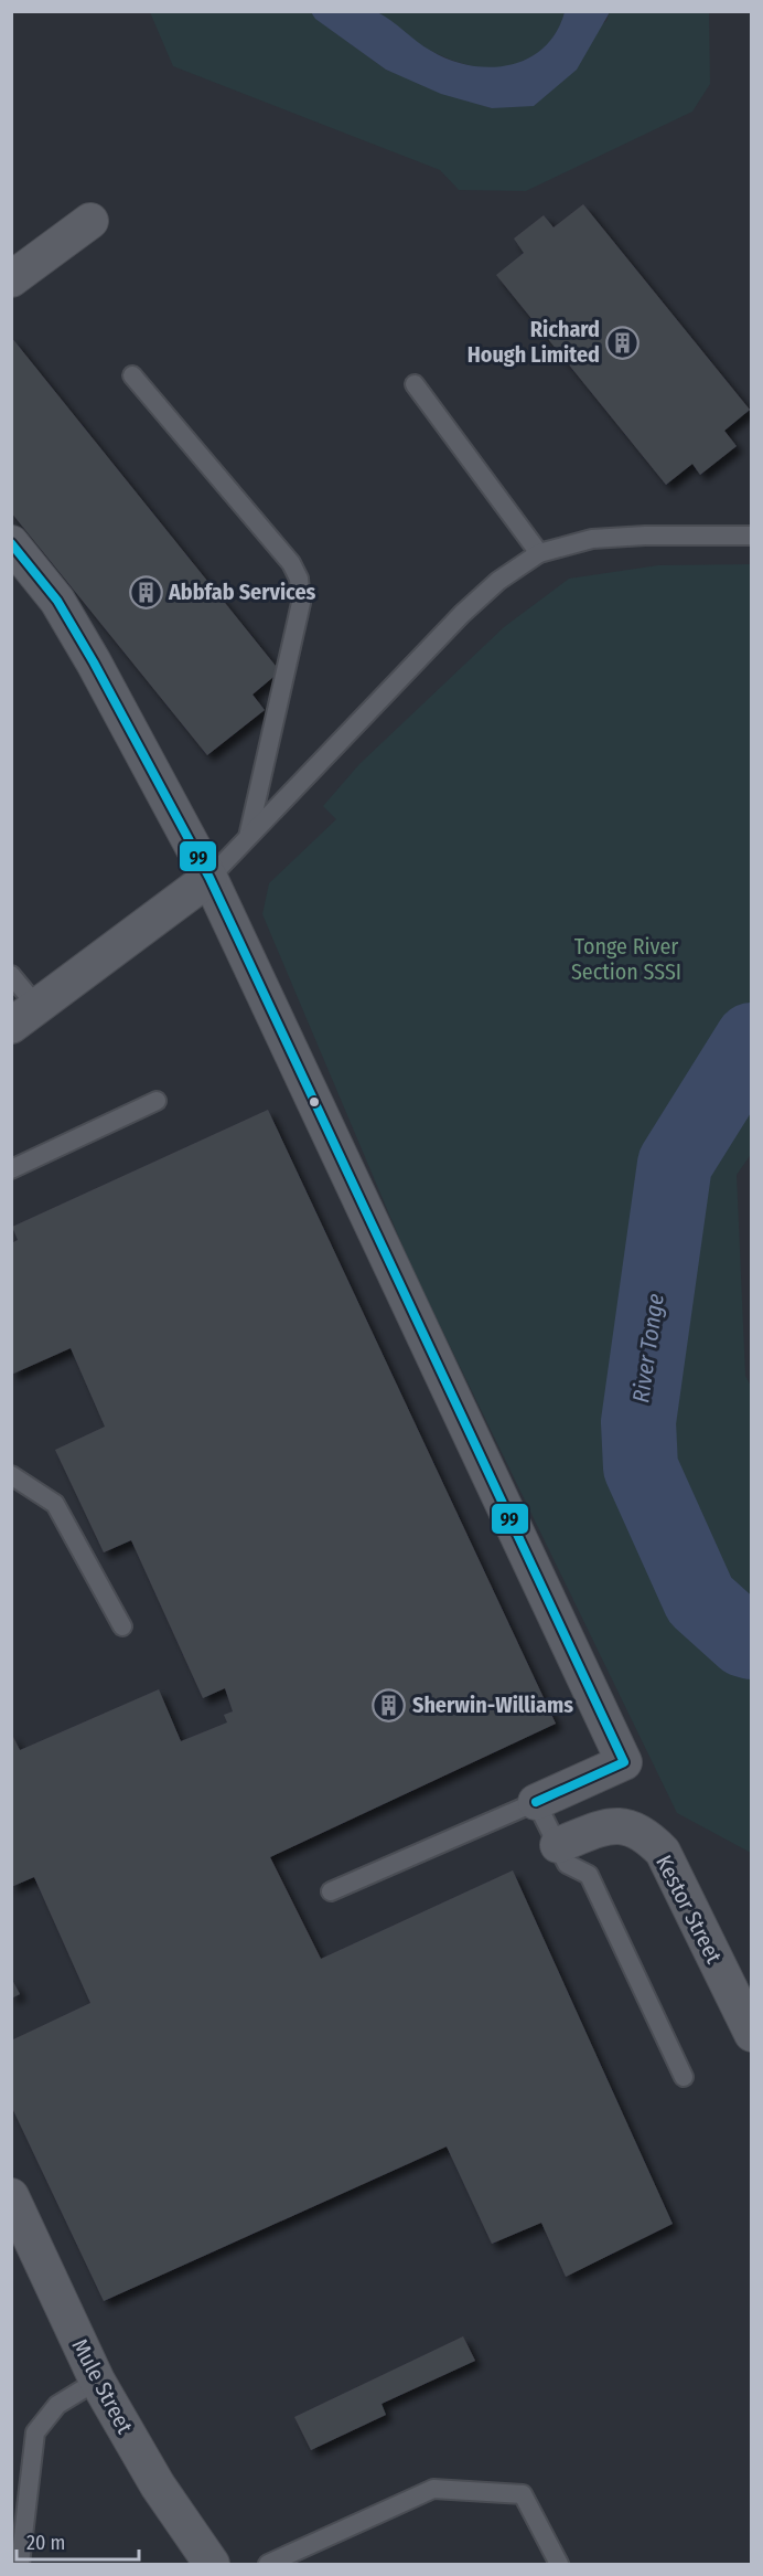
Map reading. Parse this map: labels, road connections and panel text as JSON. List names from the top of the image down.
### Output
{
  "streets": {
    "street": ["Kestor Street", "Mule Street"]
  },
  "water": ["River Tonge"],
  "parks": ["Tonge River Section SSSI"],
  "places": {
    "building": ["Richard Hough Limited", "Abbfab Services", "Sherwin-Williams"]
  },
  "lines": ["transit line 99"],
  "scale_bar": "20 m"
}
